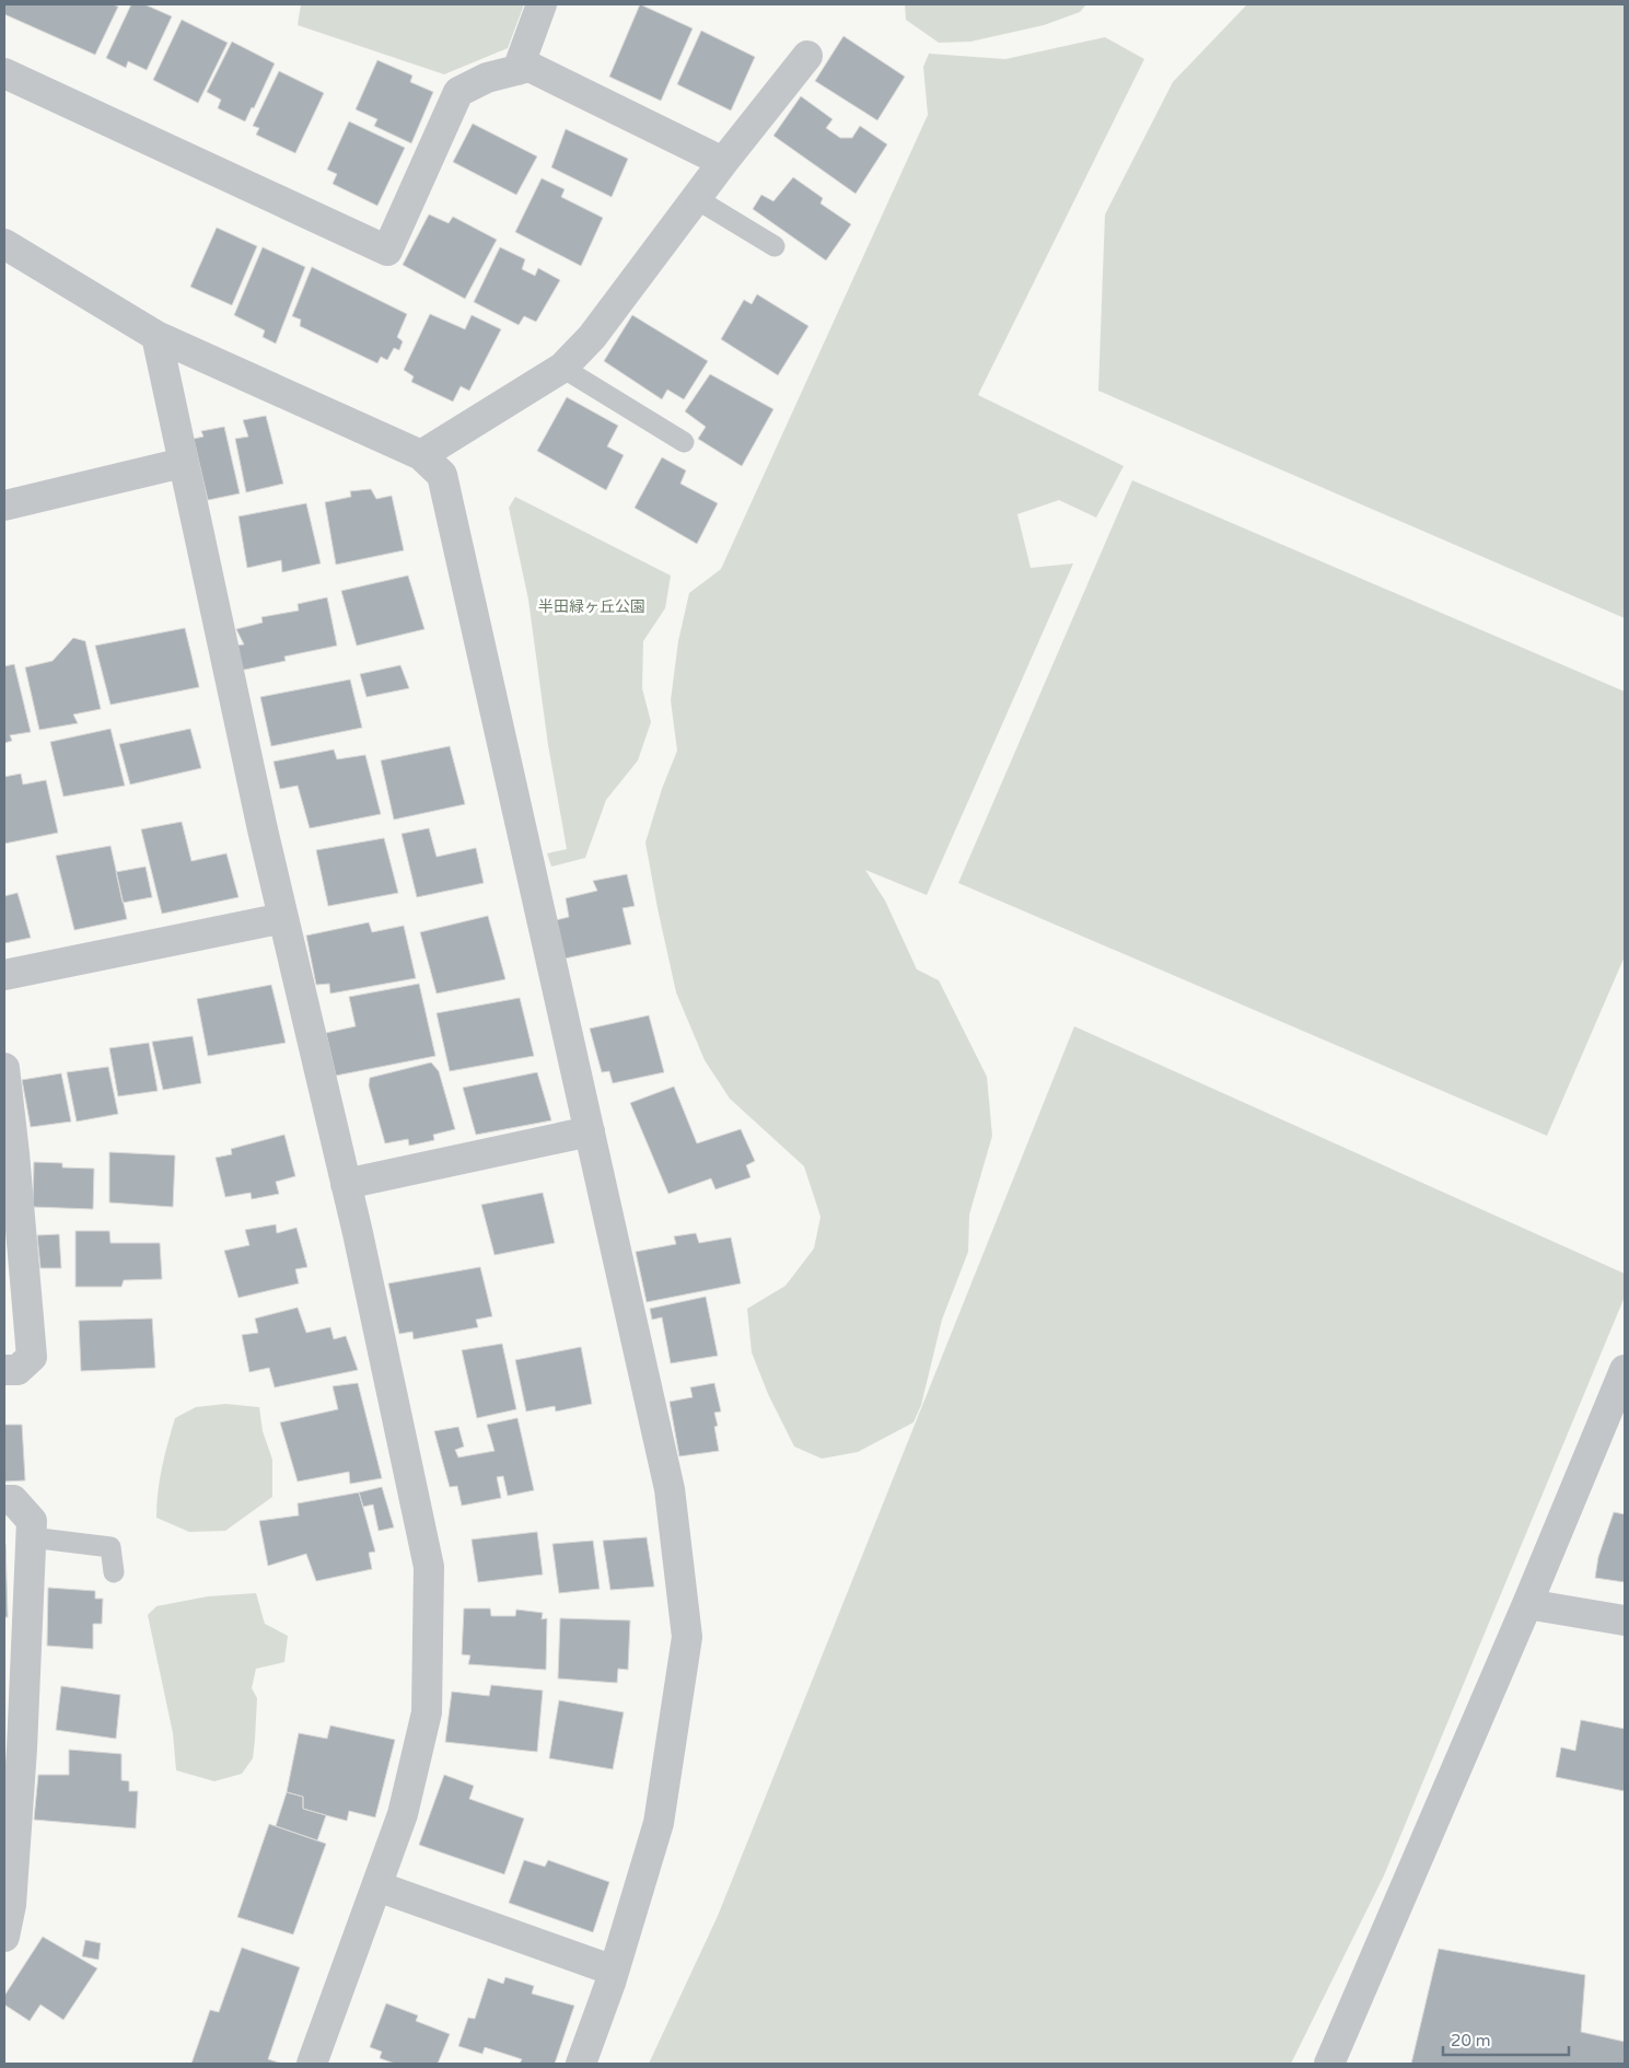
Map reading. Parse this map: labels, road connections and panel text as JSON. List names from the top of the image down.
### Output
{
  "parks": ["半田緑ヶ丘公園"],
  "scale_bar": "20 m"
}
